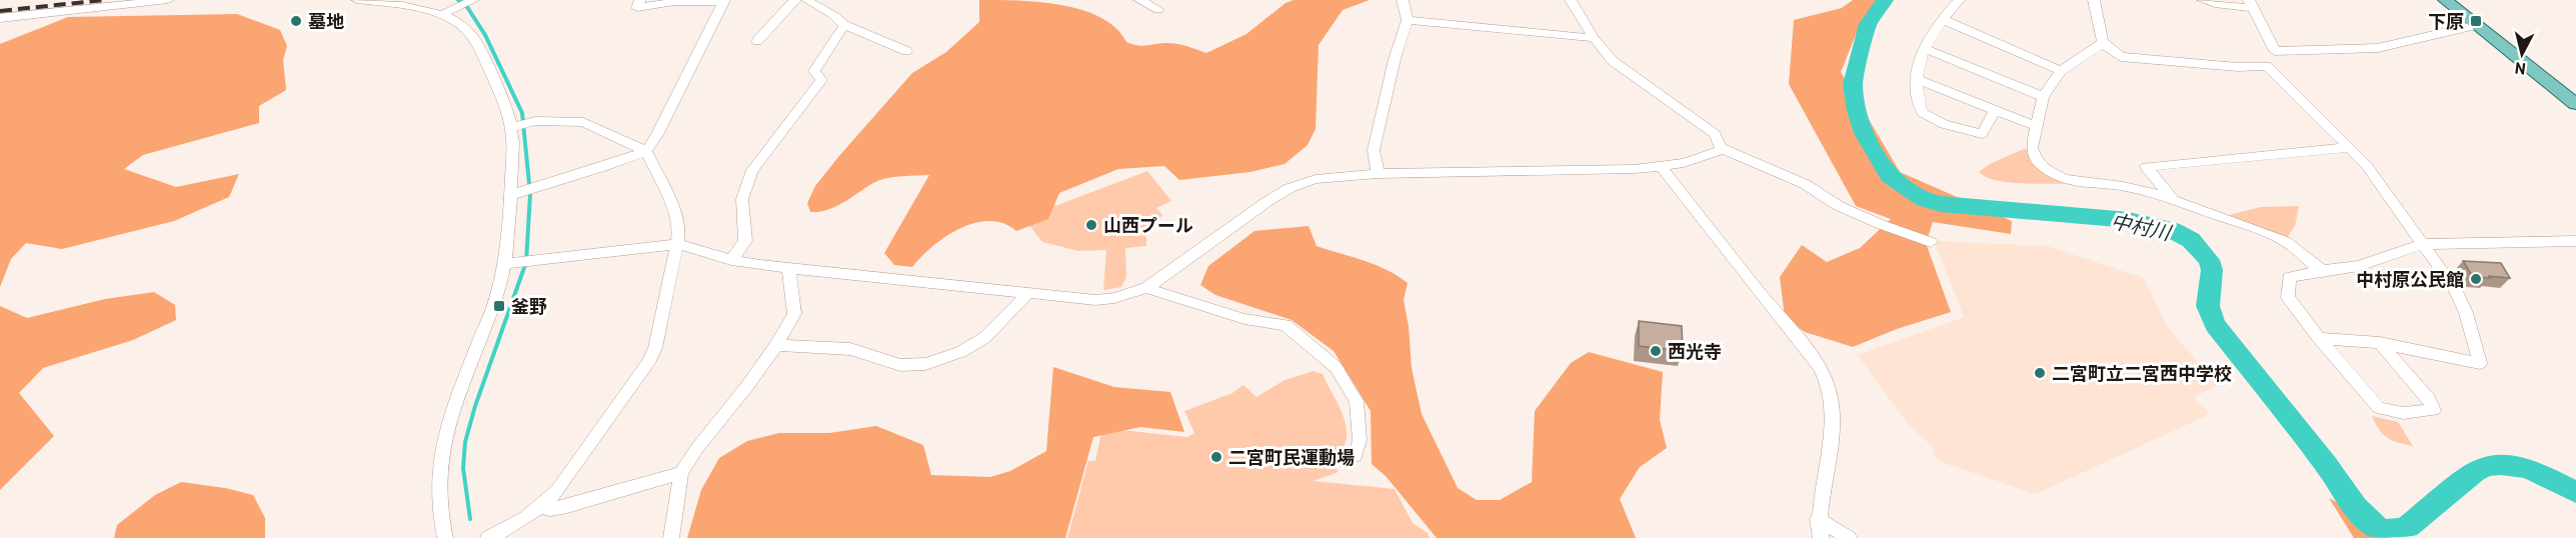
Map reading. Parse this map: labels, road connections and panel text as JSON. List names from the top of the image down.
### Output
{
  "water": ["中村川"],
  "places": {
    "other": [
      "墓地",
      "山西プール",
      "中村原公民館",
      "西光寺",
      "二宮町立二宮西中学校",
      "二宮町民運動場"
    ],
    "transit": ["下原", "釜野"]
  },
  "north": "bottom"
}
